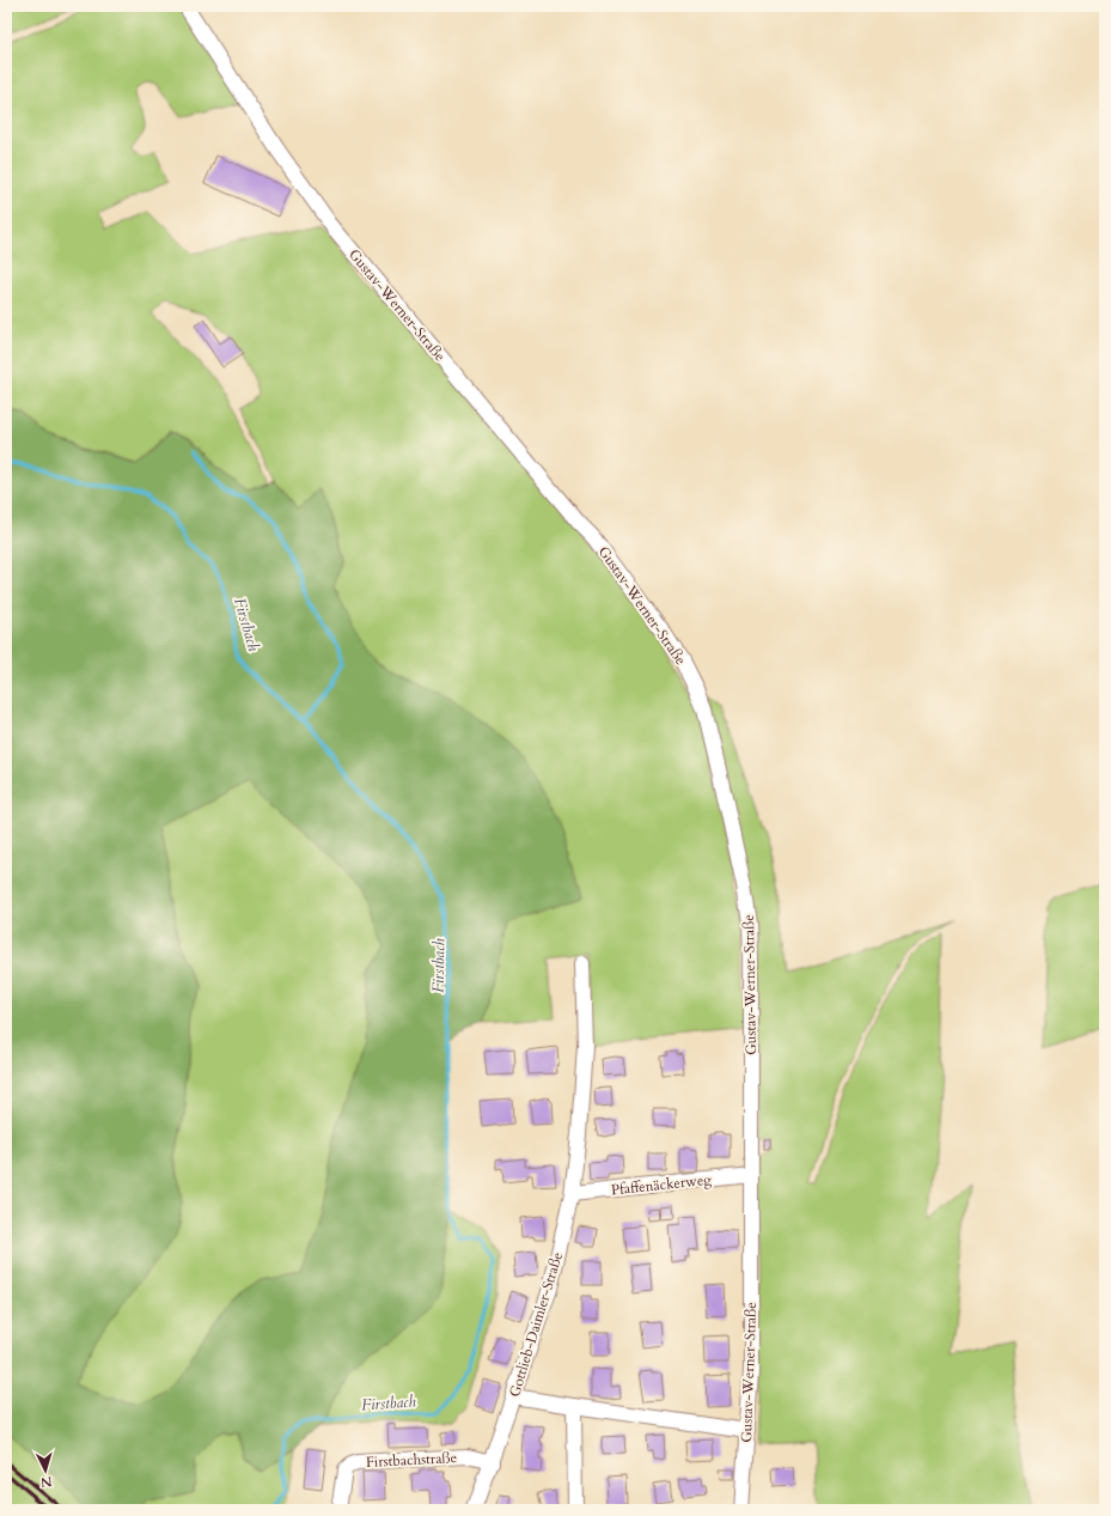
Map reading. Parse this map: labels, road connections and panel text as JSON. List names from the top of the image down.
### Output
{
  "streets": {
    "street": [
      "Gustav-Werner-Straße",
      "Pfaffenäckerweg",
      "Gottlieb-Daimler-Straße",
      "Firstbachstraße"
    ]
  },
  "crossings": [
    ["Gustav-Werner-Straße", "Pfaffenäckerweg"],
    ["Pfaffenäckerweg", "Gottlieb-Daimler-Straße"],
    ["Gottlieb-Daimler-Straße", "Firstbachstraße"]
  ],
  "water": ["Firstbach"],
  "north": "bottom"
}
